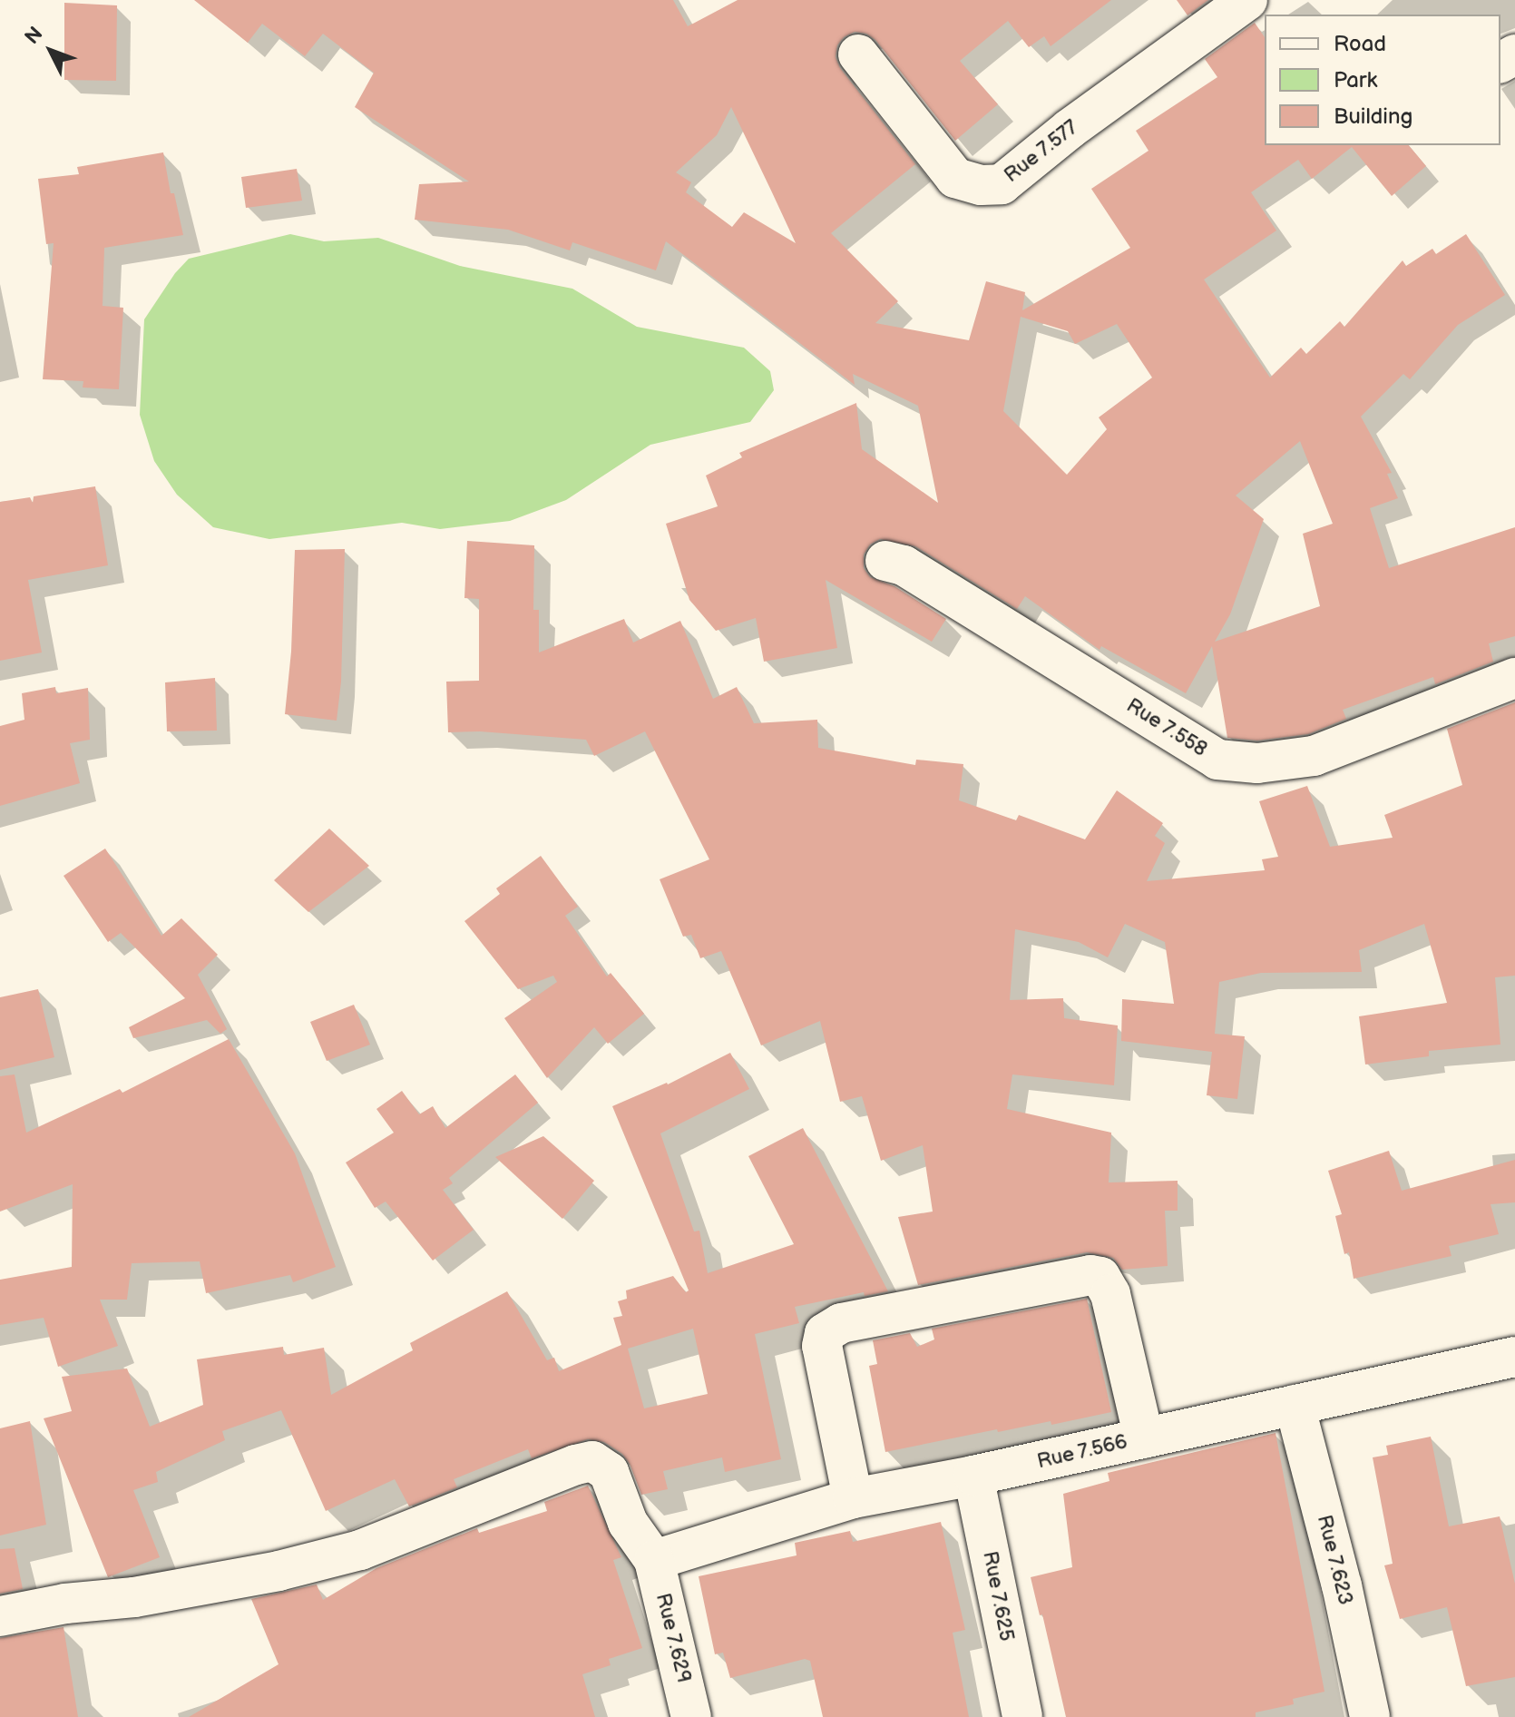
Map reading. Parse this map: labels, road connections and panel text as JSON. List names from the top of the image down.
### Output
{
  "streets": {
    "street": [
      "Rue 7.577",
      "Rue 7.558",
      "Rue 7.566",
      "Rue 7.623",
      "Rue 7.625",
      "Rue 7.629"
    ]
  },
  "crossings": [
    ["Rue 7.566", "Rue 7.623"],
    ["Rue 7.566", "Rue 7.625"],
    ["Rue 7.566", "Rue 7.629"]
  ],
  "legend": ["Road", "Park", "Building"],
  "north": "top left"
}
